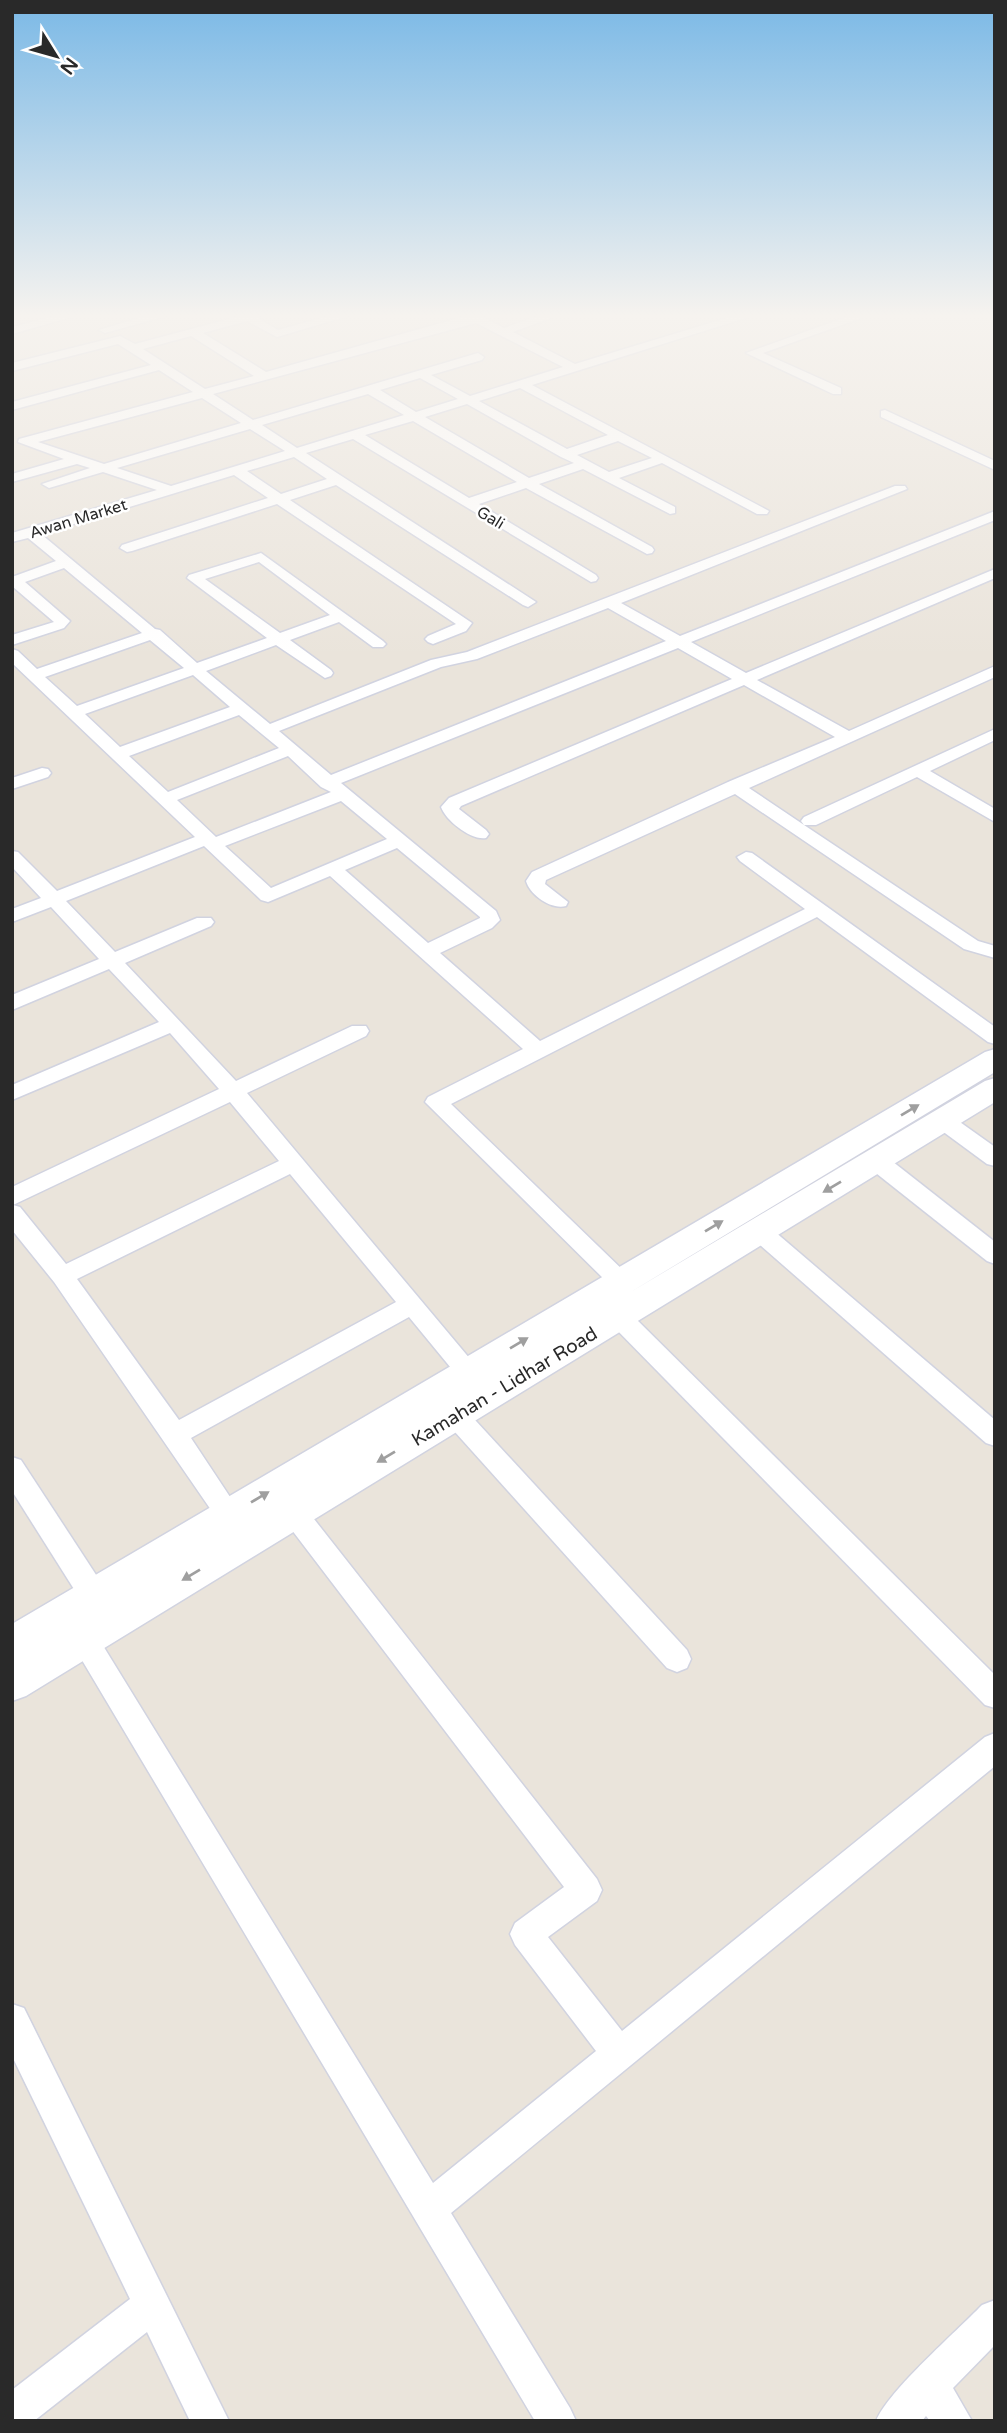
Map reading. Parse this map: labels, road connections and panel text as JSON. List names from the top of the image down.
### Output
{
  "streets": {
    "main road": ["Kamahan - Lidhar Road"],
    "street": ["Gali", "Awan Market"]
  },
  "crossings": [
    ["Gali", "Awan Market"]
  ],
  "north": "bottom right"
}
